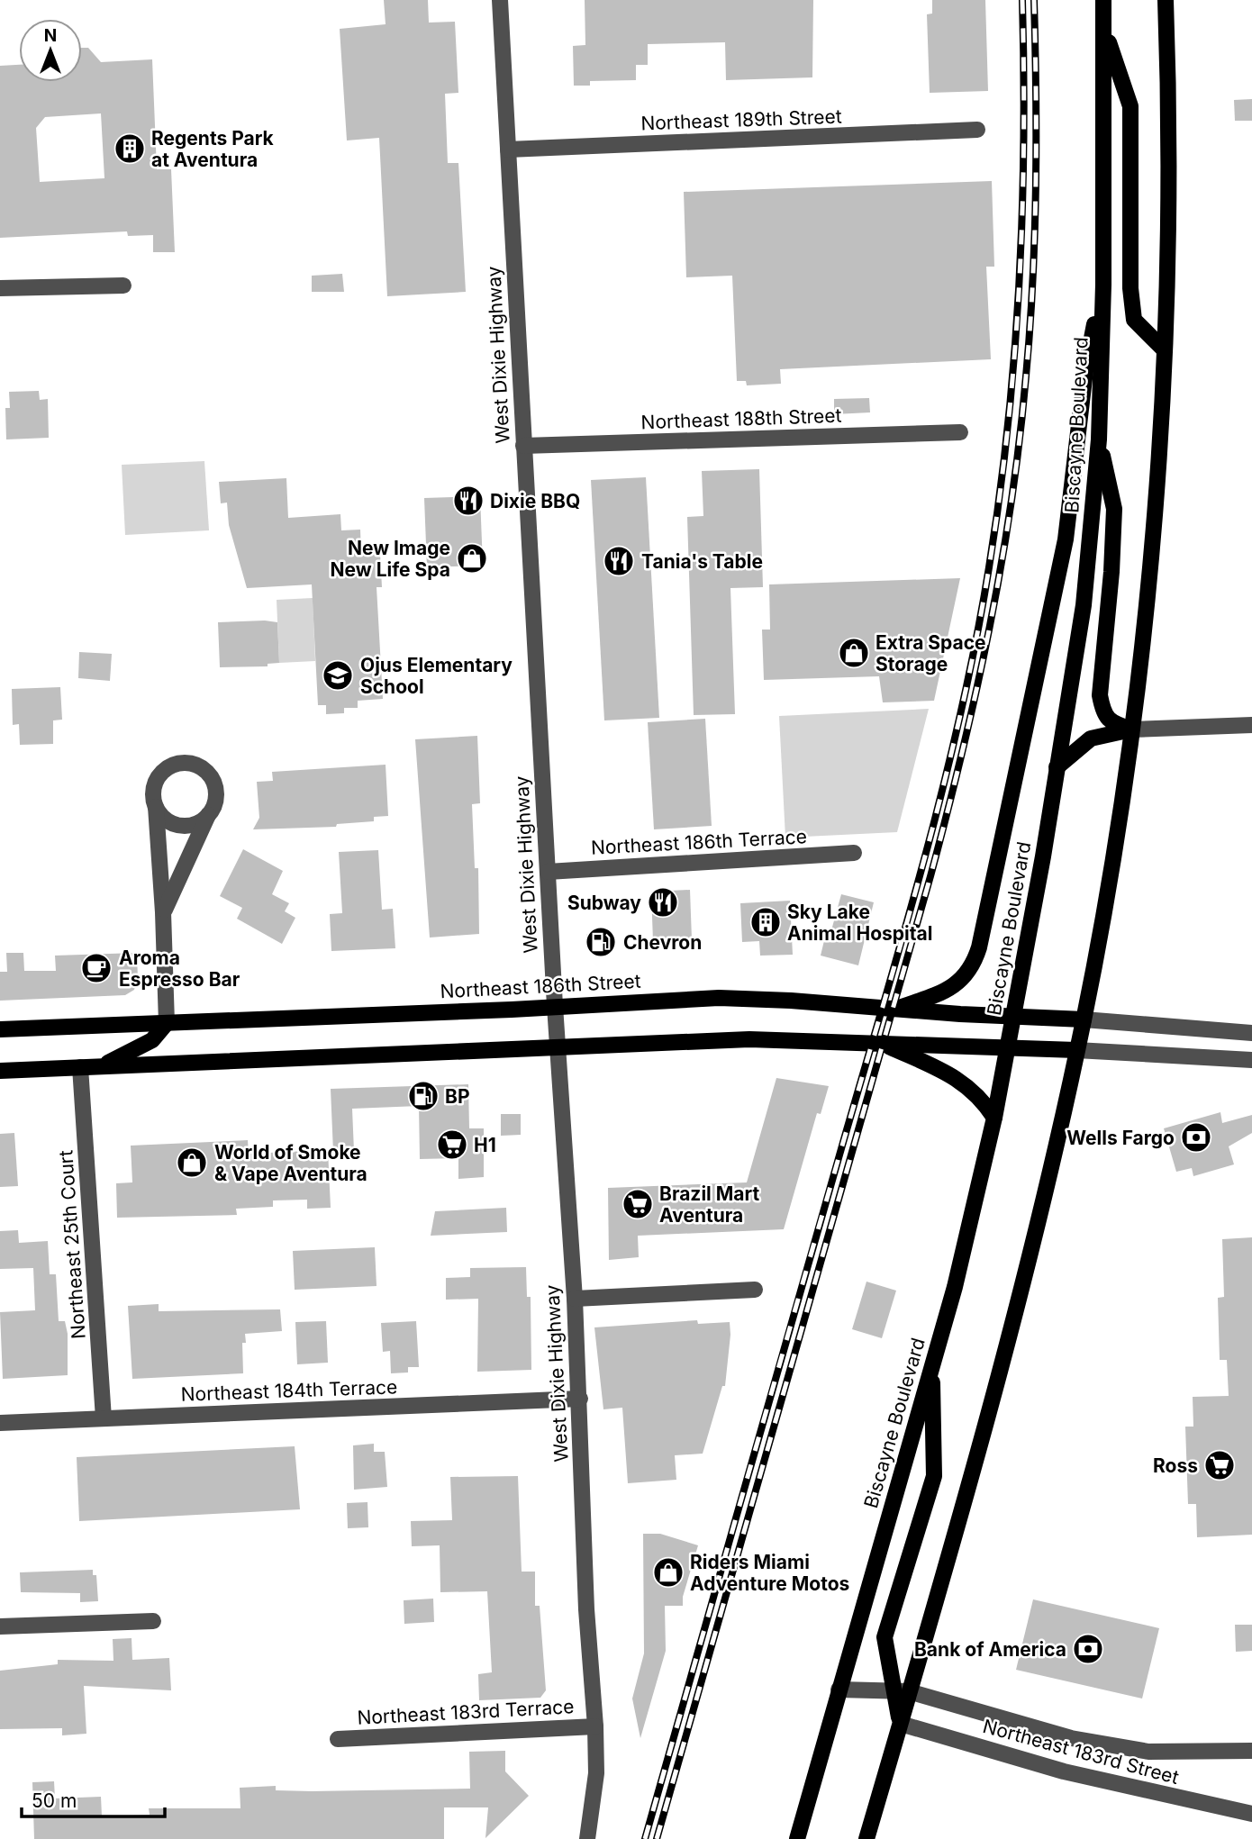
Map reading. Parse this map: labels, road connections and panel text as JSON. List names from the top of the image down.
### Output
{
  "streets": {
    "main road": ["Biscayne Boulevard", "Northeast 186th Street"],
    "street": [
      "Northeast 189th Street",
      "West Dixie Highway",
      "Northeast 188th Street",
      "Northeast 186th Terrace",
      "Northeast 25th Court",
      "Northeast 184th Terrace",
      "Northeast 183rd Terrace",
      "Northeast 183rd Street"
    ]
  },
  "crossings": [
    ["Northeast 189th Street", "West Dixie Highway"],
    ["West Dixie Highway", "Northeast 188th Street"],
    ["West Dixie Highway", "Northeast 186th Terrace"],
    ["West Dixie Highway", "Northeast 186th Street"],
    ["West Dixie Highway", "Northeast 184th Terrace"],
    ["West Dixie Highway", "Northeast 183rd Terrace"],
    ["Biscayne Boulevard", "Northeast 186th Street"],
    ["Biscayne Boulevard", "Northeast 183rd Street"],
    ["Northeast 25th Court", "Northeast 184th Terrace"]
  ],
  "places": {
    "building": ["Regents Park at Aventura", "Sky Lake Animal Hospital"],
    "restaurant": ["Dixie BBQ", "Tania's Table", "Subway"],
    "shop": [
      "New Image New Life Spa",
      "Extra Space Storage",
      "World of Smoke & Vape Aventura",
      "Riders Miami Adventure Motos"
    ],
    "school or university": ["Ojus Elementary School"],
    "fuel station": ["Chevron", "BP"],
    "cafe": ["Aroma Espresso Bar"],
    "bank": ["Wells Fargo", "Bank of America"],
    "supermarket": ["H1", "Brazil Mart Aventura", "Ross"]
  },
  "scale_bar": "50 m",
  "north": "top"
}
